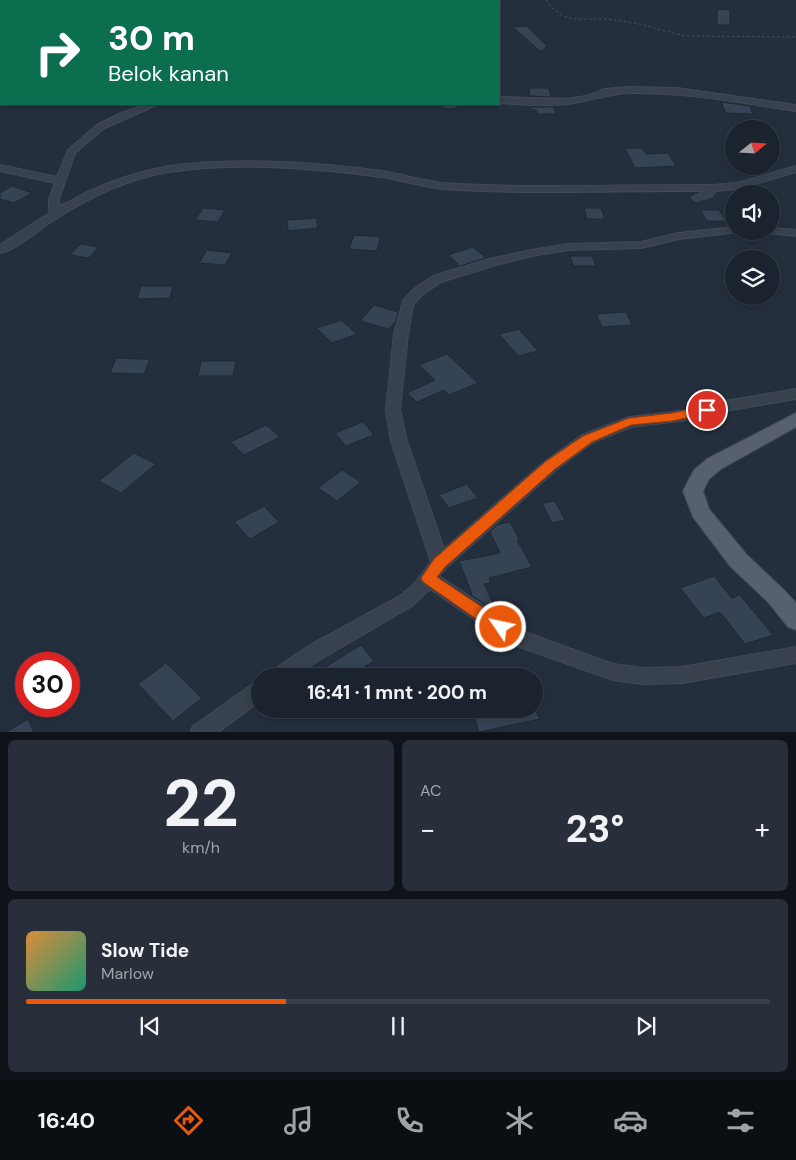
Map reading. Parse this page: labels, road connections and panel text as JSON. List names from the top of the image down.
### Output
{
  "north": "right",
  "page": {
    "turn": ["30 m", "Belok kanan"],
    "limit": "30",
    "trip": "16:41 · 1 mnt · 200 m",
    "tile": [
      ["22", "km/h"],
      "AC"
    ],
    "heat": ["−", "23°", "+"],
    "song": ["Slow Tide", "Marlow"],
    "tabs": "16:40"
  }
}
